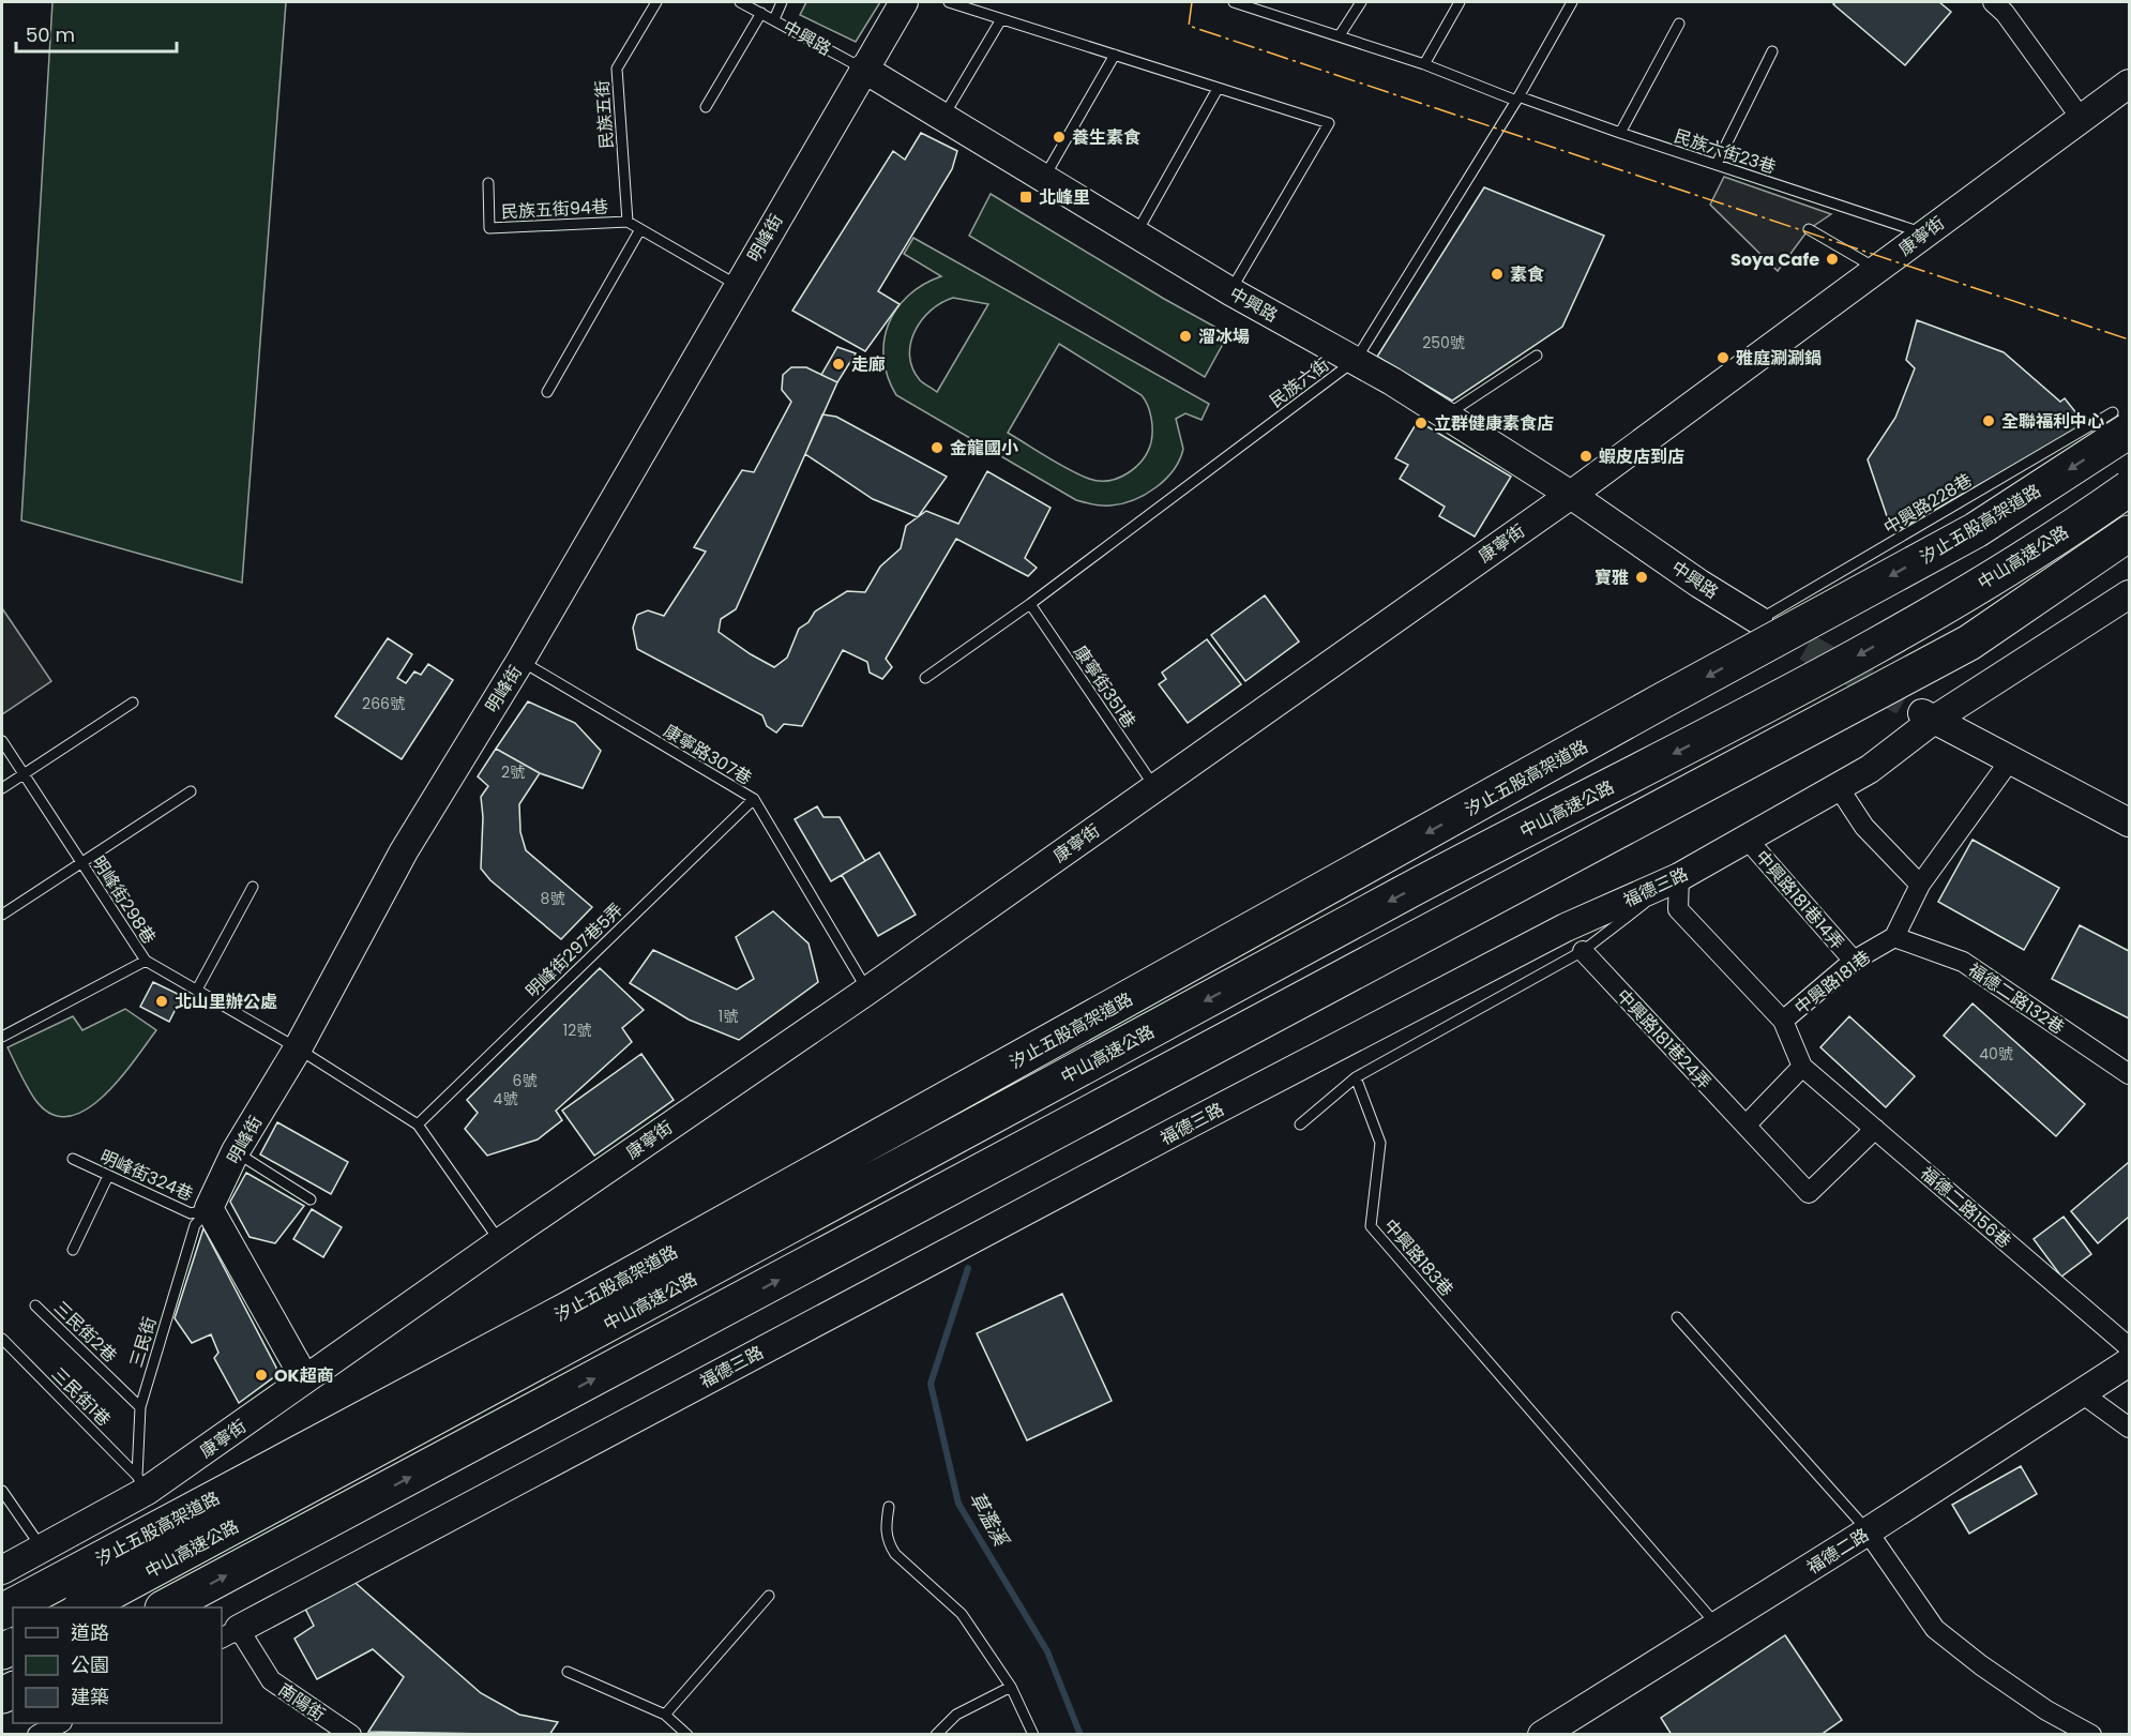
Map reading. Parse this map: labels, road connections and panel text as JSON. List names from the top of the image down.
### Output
{
  "streets": {
    "highway": ["汐止五股高架道路", "中山高速公路"],
    "street": [
      "中興路",
      "康寧街",
      "明峰街",
      "福德三路",
      "中興路181巷14弄",
      "中興路181巷",
      "福德二路132巷",
      "中興路181巷24弄",
      "福德二路156巷",
      "福德二路",
      "南陽街"
    ],
    "lane": [
      "民族五街",
      "民族六街23巷",
      "民族五街94巷",
      "民族六街",
      "中興路228巷",
      "康寧街351巷",
      "康寧路307巷",
      "明峰街298巷",
      "明峰街297巷5弄",
      "明峰街324巷",
      "中興路183巷",
      "三民街2巷",
      "三民街",
      "三民街1巷"
    ]
  },
  "crossings": [
    ["中興路", "康寧街"],
    ["中興路", "明峰街"],
    ["中興路", "民族六街"],
    ["中興路", "中興路228巷"],
    ["民族五街", "民族五街94巷"],
    ["民族六街23巷", "康寧街"],
    ["民族六街23巷", "民族六街"],
    ["康寧街", "康寧街351巷"],
    ["康寧街", "康寧路307巷"],
    ["康寧街", "三民街"],
    ["康寧街", "三民街1巷"],
    ["明峰街", "康寧路307巷"],
    ["明峰街", "明峰街298巷"],
    ["明峰街", "明峰街324巷"],
    ["明峰街", "三民街"],
    ["民族六街", "康寧街351巷"],
    ["中興路228巷", "汐止五股高架道路"],
    ["康寧路307巷", "明峰街297巷5弄"],
    ["福德三路", "中興路181巷14弄"],
    ["福德三路", "南陽街"],
    ["明峰街298巷", "明峰街297巷5弄"],
    ["中興路181巷14弄", "中興路181巷"],
    ["中興路181巷", "福德二路132巷"],
    ["中興路181巷", "福德二路156巷"],
    ["中興路181巷24弄", "福德二路156巷"],
    ["明峰街324巷", "三民街"],
    ["中興路183巷", "福德二路"],
    ["三民街2巷", "三民街"],
    ["三民街", "三民街1巷"]
  ],
  "water": ["草濫溪"],
  "places": {
    "other": [
      "養生素食",
      "Soya Cafe",
      "素食",
      "溜冰場",
      "雅庭涮涮鍋",
      "走廊",
      "全聯福利中心",
      "立群健康素食店",
      "金龍國小",
      "蝦皮店到店",
      "寶雅",
      "北山里辦公處",
      "OK超商"
    ],
    "transit": ["北峰里"]
  },
  "house_numbers": [
    "250號",
    "266號",
    "2號",
    "8號",
    "1號",
    "12號",
    "40號",
    "6號",
    "4號"
  ],
  "legend": ["道路", "公園", "建築"],
  "scale_bar": "50 m"
}
